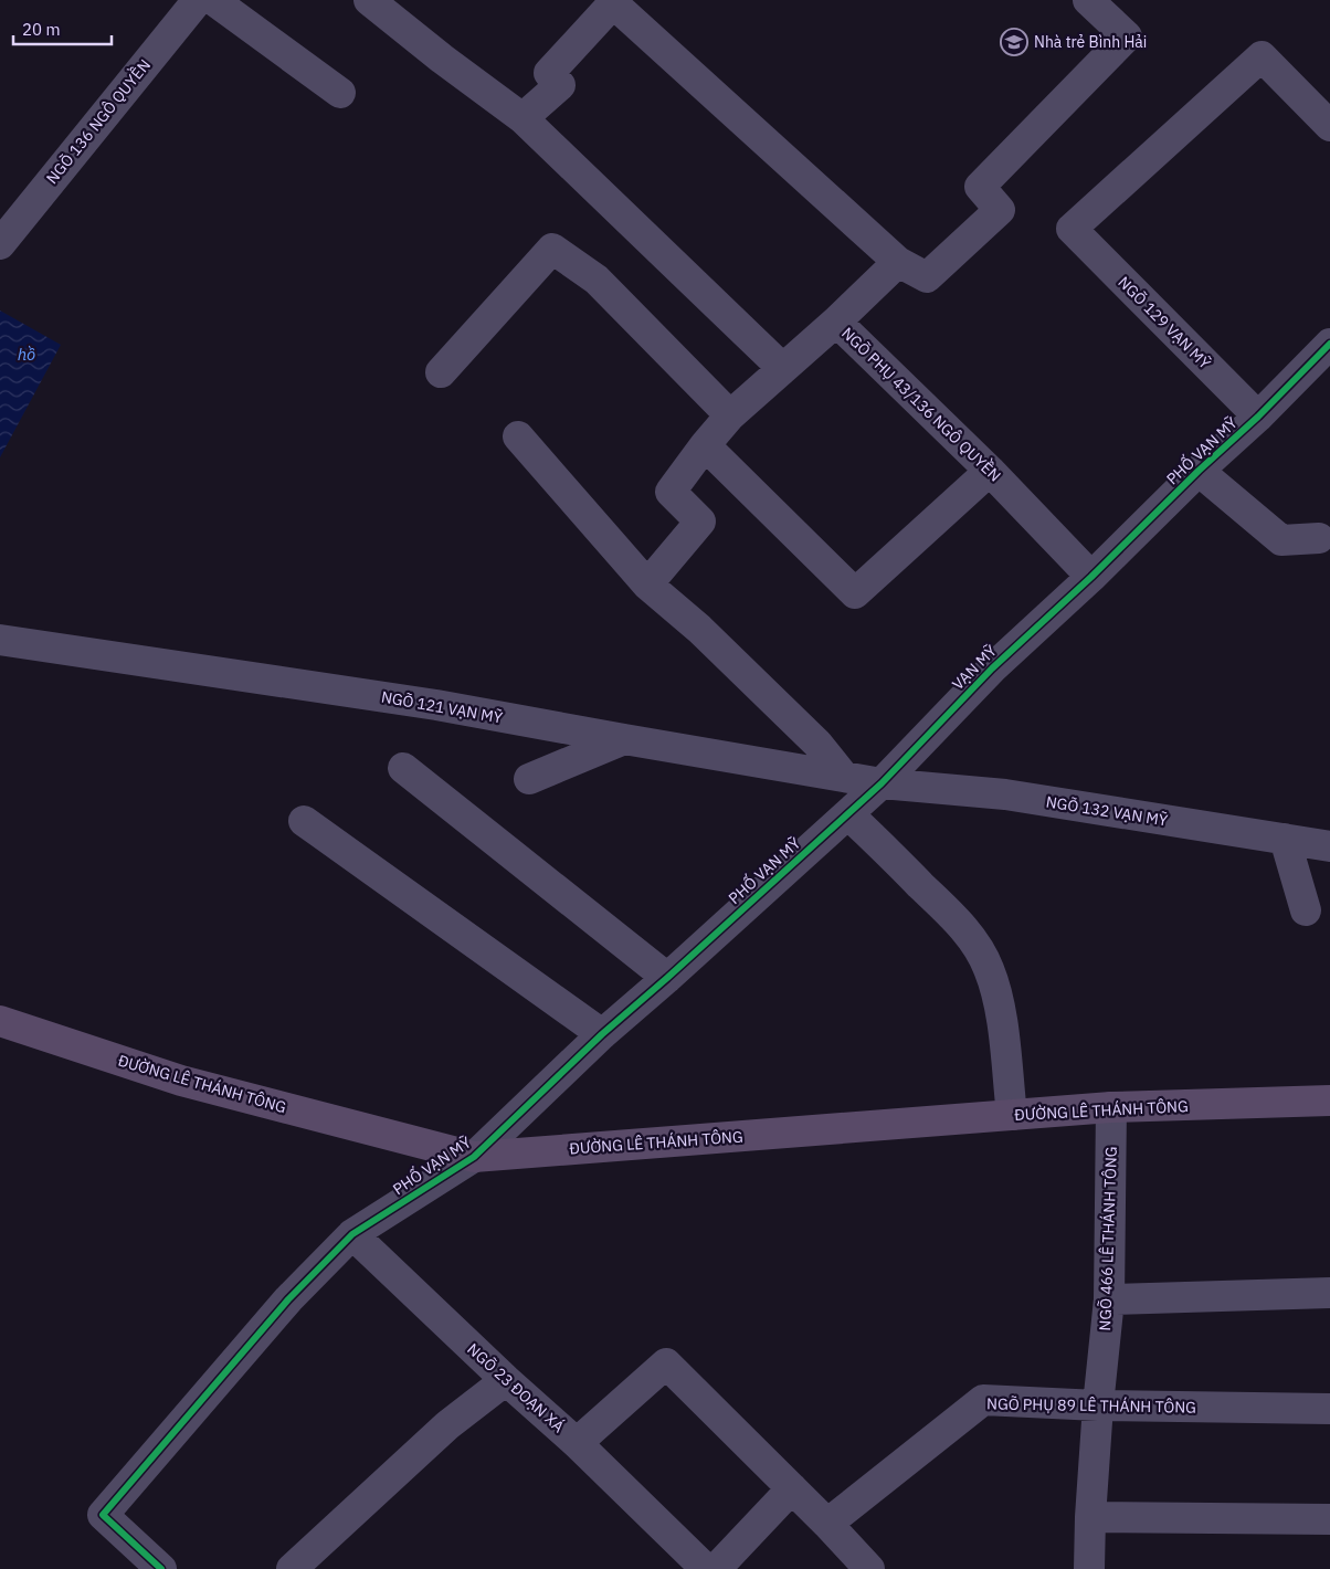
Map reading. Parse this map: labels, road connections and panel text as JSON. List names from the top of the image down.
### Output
{
  "streets": {
    "main road": ["ĐƯỜNG LÊ THÁNH TÔNG"],
    "street": [
      "NGÕ 136 NGÔ QUYỀN",
      "NGÕ 129 VẠN MỸ",
      "NGÕ PHỤ 43/136 NGÔ QUYỀN",
      "PHỐ VẠN MỸ",
      "VẠN MỸ",
      "NGÕ 121 VẠN MỸ",
      "NGÕ 132 VẠN MỸ",
      "NGÕ 466 LÊ THÁNH TÔNG",
      "NGÕ 23 ĐOẠN XÁ",
      "NGÕ PHỤ 89 LÊ THÁNH TÔNG"
    ]
  },
  "crossings": [
    ["NGÕ 129 VẠN MỸ", "PHỐ VẠN MỸ"],
    ["NGÕ PHỤ 43/136 NGÔ QUYỀN", "PHỐ VẠN MỸ"],
    ["NGÕ PHỤ 43/136 NGÔ QUYỀN", "VẠN MỸ"],
    ["PHỐ VẠN MỸ", "VẠN MỸ"],
    ["PHỐ VẠN MỸ", "NGÕ 121 VẠN MỸ"],
    ["PHỐ VẠN MỸ", "NGÕ 132 VẠN MỸ"],
    ["PHỐ VẠN MỸ", "ĐƯỜNG LÊ THÁNH TÔNG"],
    ["PHỐ VẠN MỸ", "NGÕ 23 ĐOẠN XÁ"],
    ["VẠN MỸ", "NGÕ 121 VẠN MỸ"],
    ["VẠN MỸ", "NGÕ 132 VẠN MỸ"],
    ["NGÕ 121 VẠN MỸ", "NGÕ 132 VẠN MỸ"],
    ["ĐƯỜNG LÊ THÁNH TÔNG", "NGÕ 466 LÊ THÁNH TÔNG"],
    ["NGÕ 466 LÊ THÁNH TÔNG", "NGÕ PHỤ 89 LÊ THÁNH TÔNG"],
    ["NGÕ 23 ĐOẠN XÁ", "NGÕ PHỤ 89 LÊ THÁNH TÔNG"]
  ],
  "water": ["hồ"],
  "places": {
    "school or university": ["Nhà trẻ Bình Hải"]
  },
  "scale_bar": "20 m"
}
